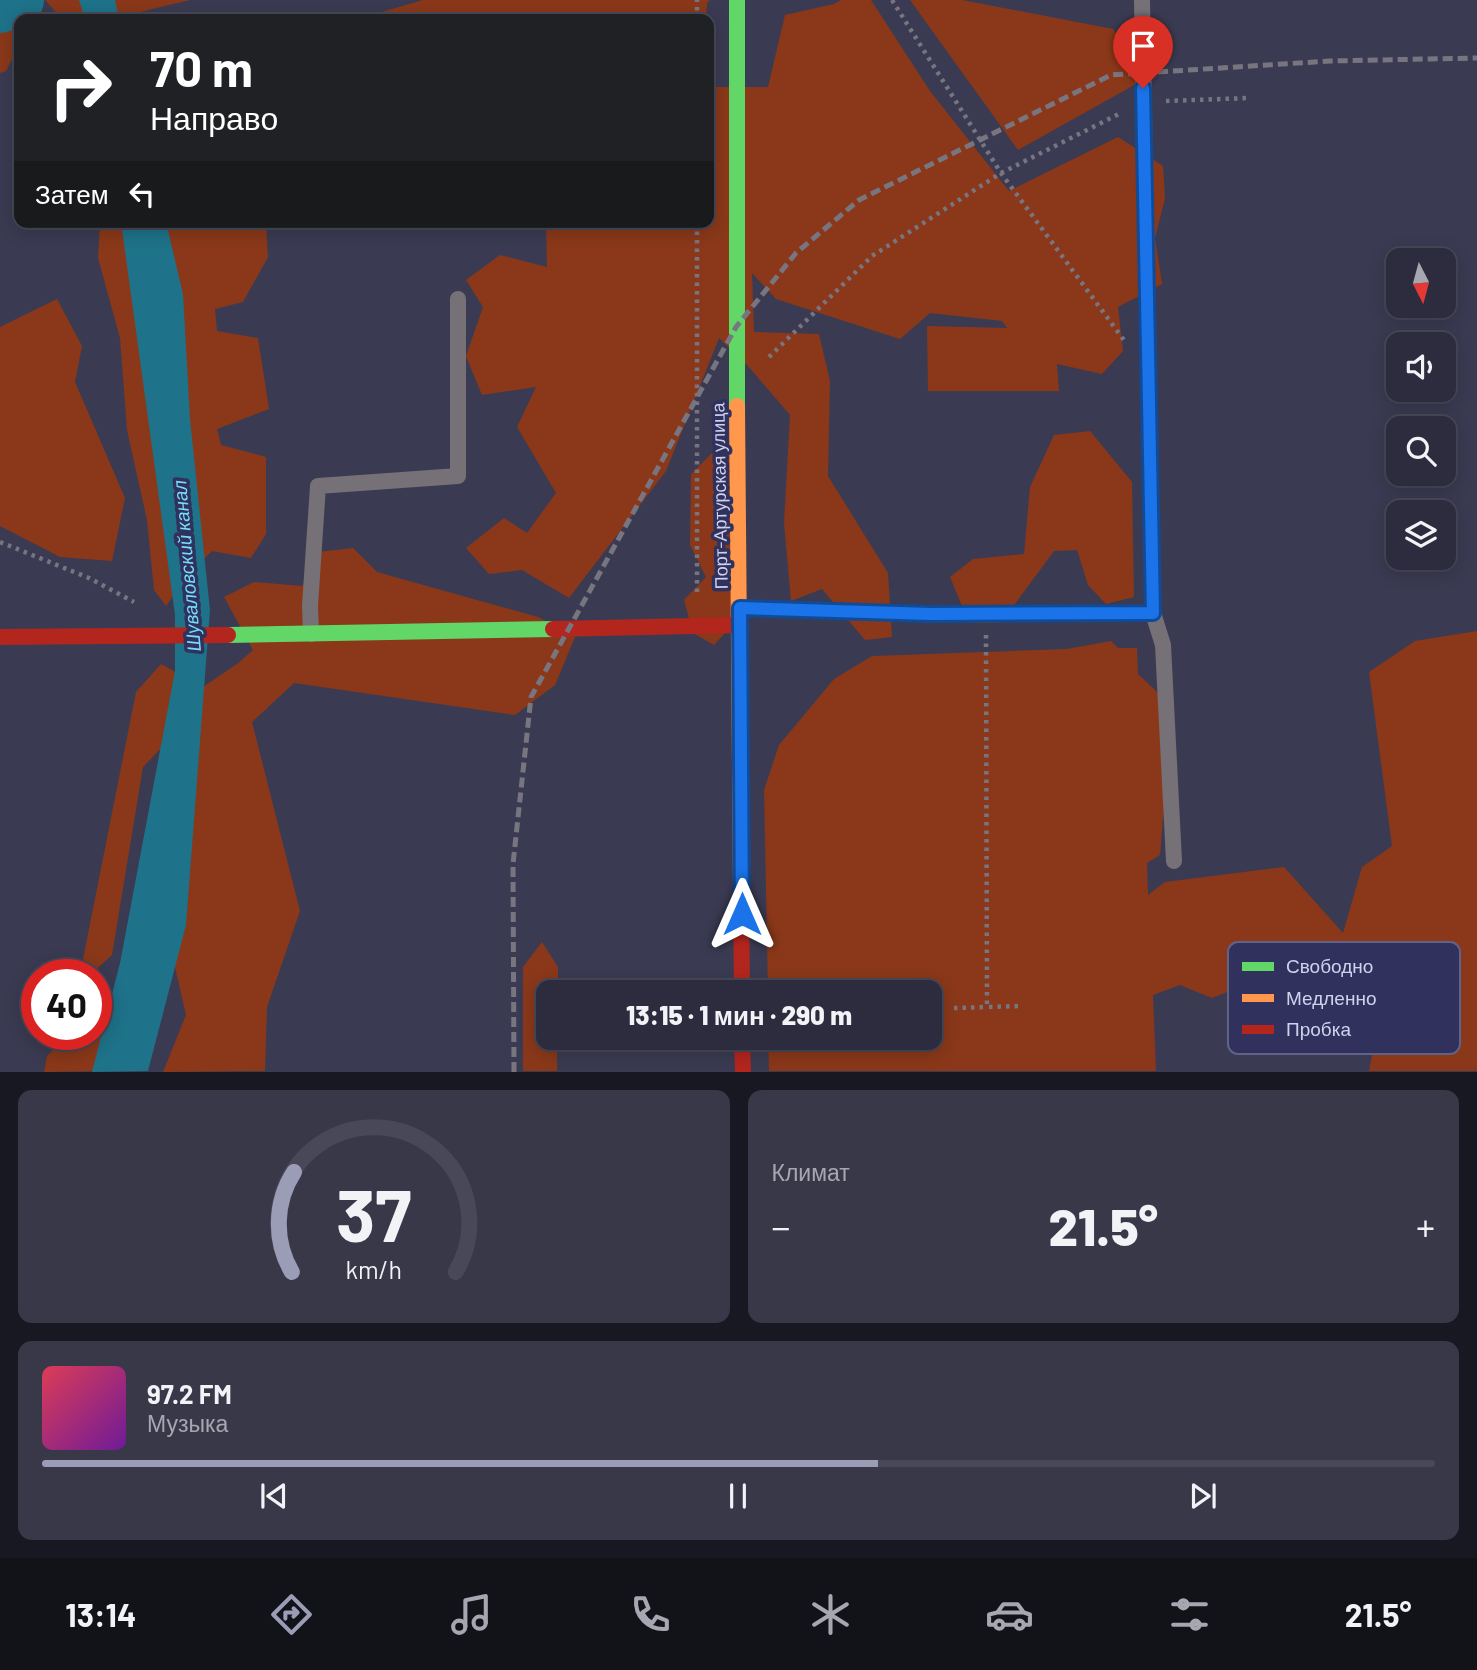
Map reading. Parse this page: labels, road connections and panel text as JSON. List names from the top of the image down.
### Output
{
  "streets": {
    "street": ["Порт-Артурская улица"]
  },
  "water": ["Шуваловский канал"],
  "legend": ["Свободно", "Медленно", "Пробка"],
  "north": "bottom",
  "page": {
    "turn": ["70 m", "Направо"],
    "then": "Затем",
    "limit": "40",
    "trip": "13:15 · 1 мин · 290 m",
    "tile": "Климат",
    "heat": ["−", "21.5°", "+"],
    "song": ["97.2 FM", "Музыка"],
    "tabs": ["13:14", "21.5°"],
    "gauge": ["37", "km/h"]
  }
}
